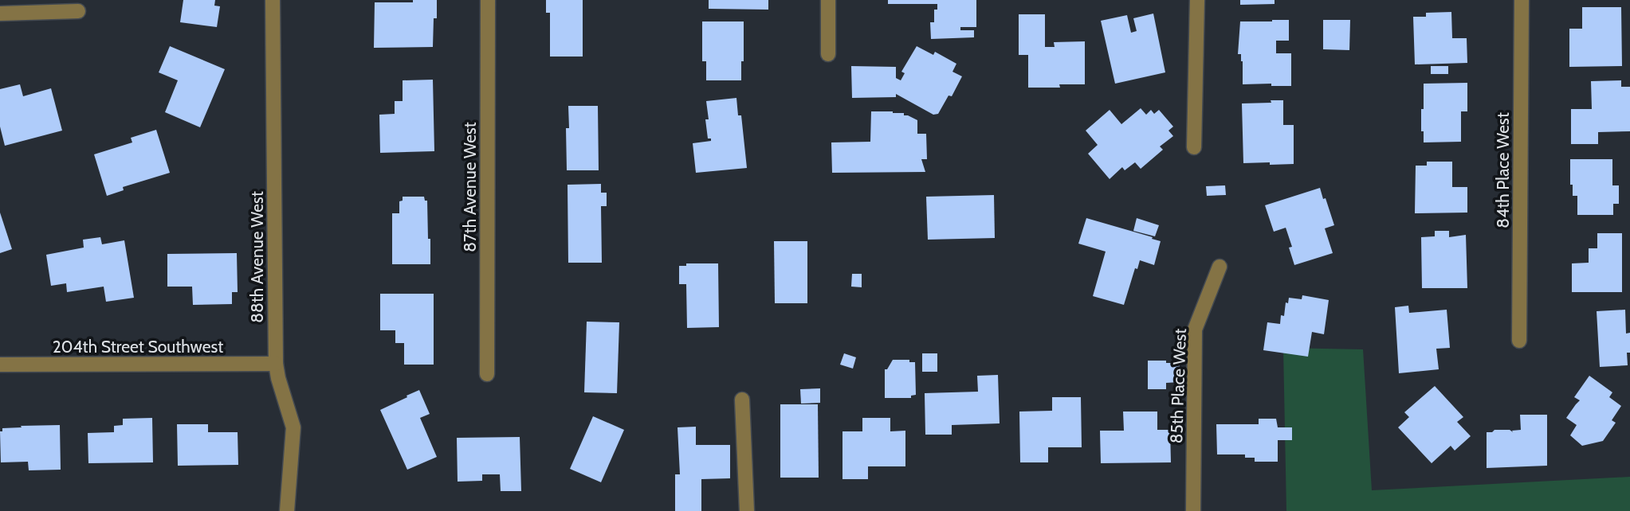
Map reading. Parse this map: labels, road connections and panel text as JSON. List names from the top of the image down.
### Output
{
  "streets": {
    "street": [
      "84th Place West",
      "87th Avenue West",
      "88th Avenue West",
      "204th Street Southwest",
      "85th Place West"
    ]
  },
  "crossings": [
    ["88th Avenue West", "204th Street Southwest"]
  ]
}
